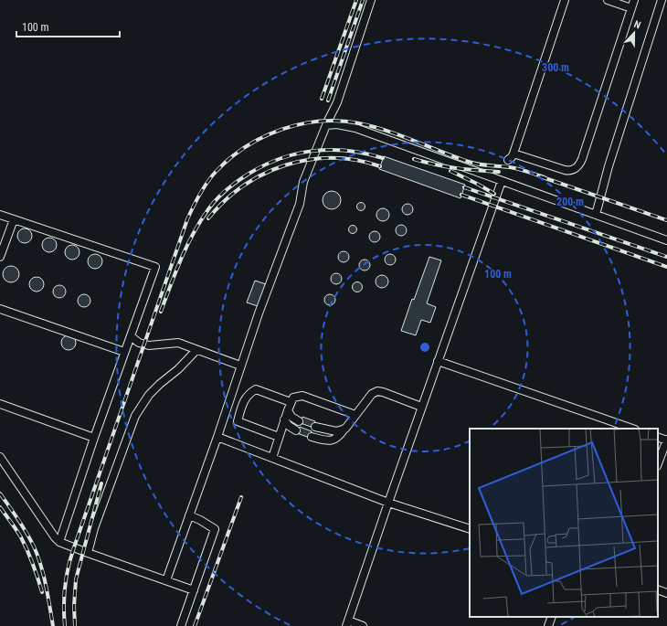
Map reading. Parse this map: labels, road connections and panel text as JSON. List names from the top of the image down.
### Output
{
  "scale_bar": "100 m",
  "north": "top",
  "rings": ["300 m", "200 m", "100 m"]
}
